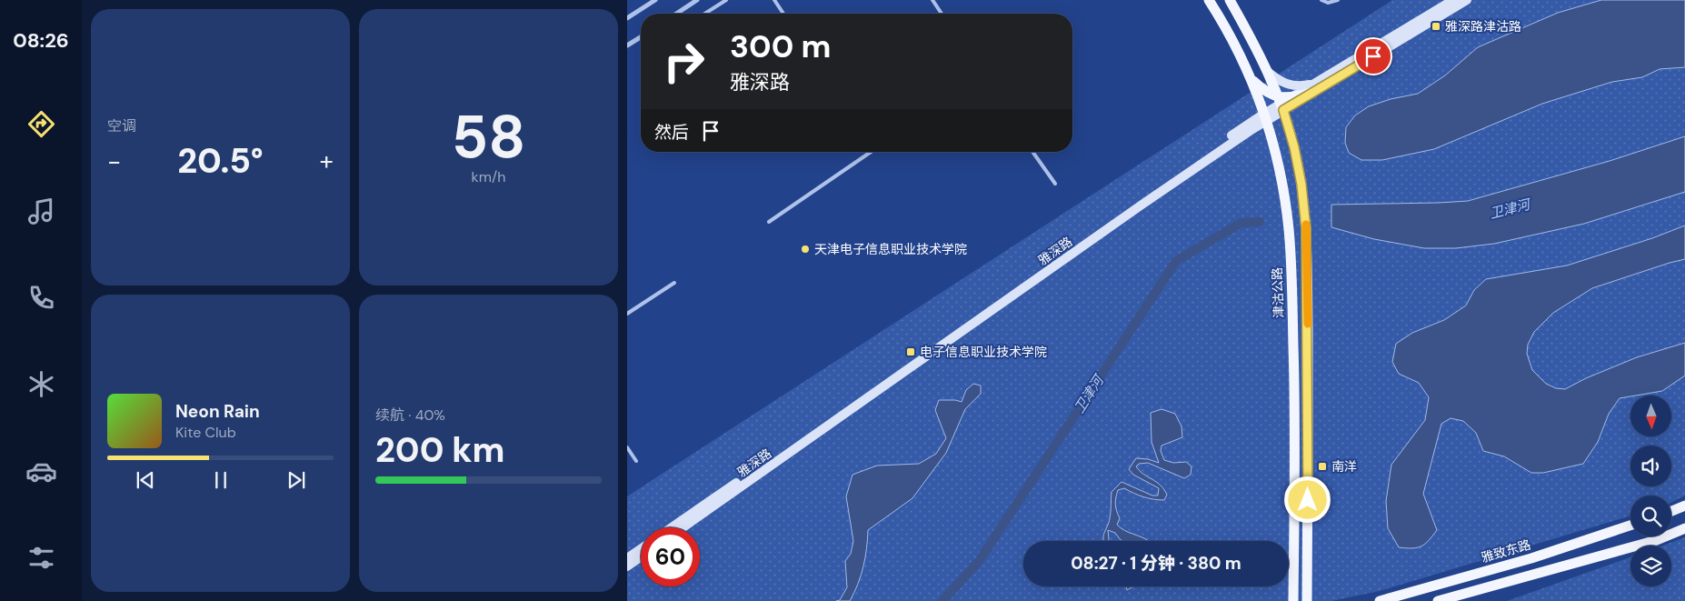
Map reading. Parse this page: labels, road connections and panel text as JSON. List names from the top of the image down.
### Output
{
  "streets": {
    "main road": ["津沽公路", "雅致东路"],
    "street": ["雅深路"]
  },
  "crossings": [
    ["雅深路", "津沽公路"]
  ],
  "water": ["卫津河"],
  "places": {
    "transit": ["雅深路津沽路", "电子信息职业技术学院", "南洋"],
    "other": ["天津电子信息职业技术学院"]
  },
  "north": "bottom",
  "page": {
    "tabs": "08:26",
    "tile": [
      "空调",
      ["58", "km/h"],
      ["续航 · 40%", "200 km"]
    ],
    "turn": ["300 m", "雅深路"],
    "then": "然后",
    "heat": ["−", "20.5°", "+"],
    "song": ["Neon Rain", "Kite Club"],
    "limit": "60",
    "trip": "08:27 · 1 分钟 · 380 m"
  }
}
